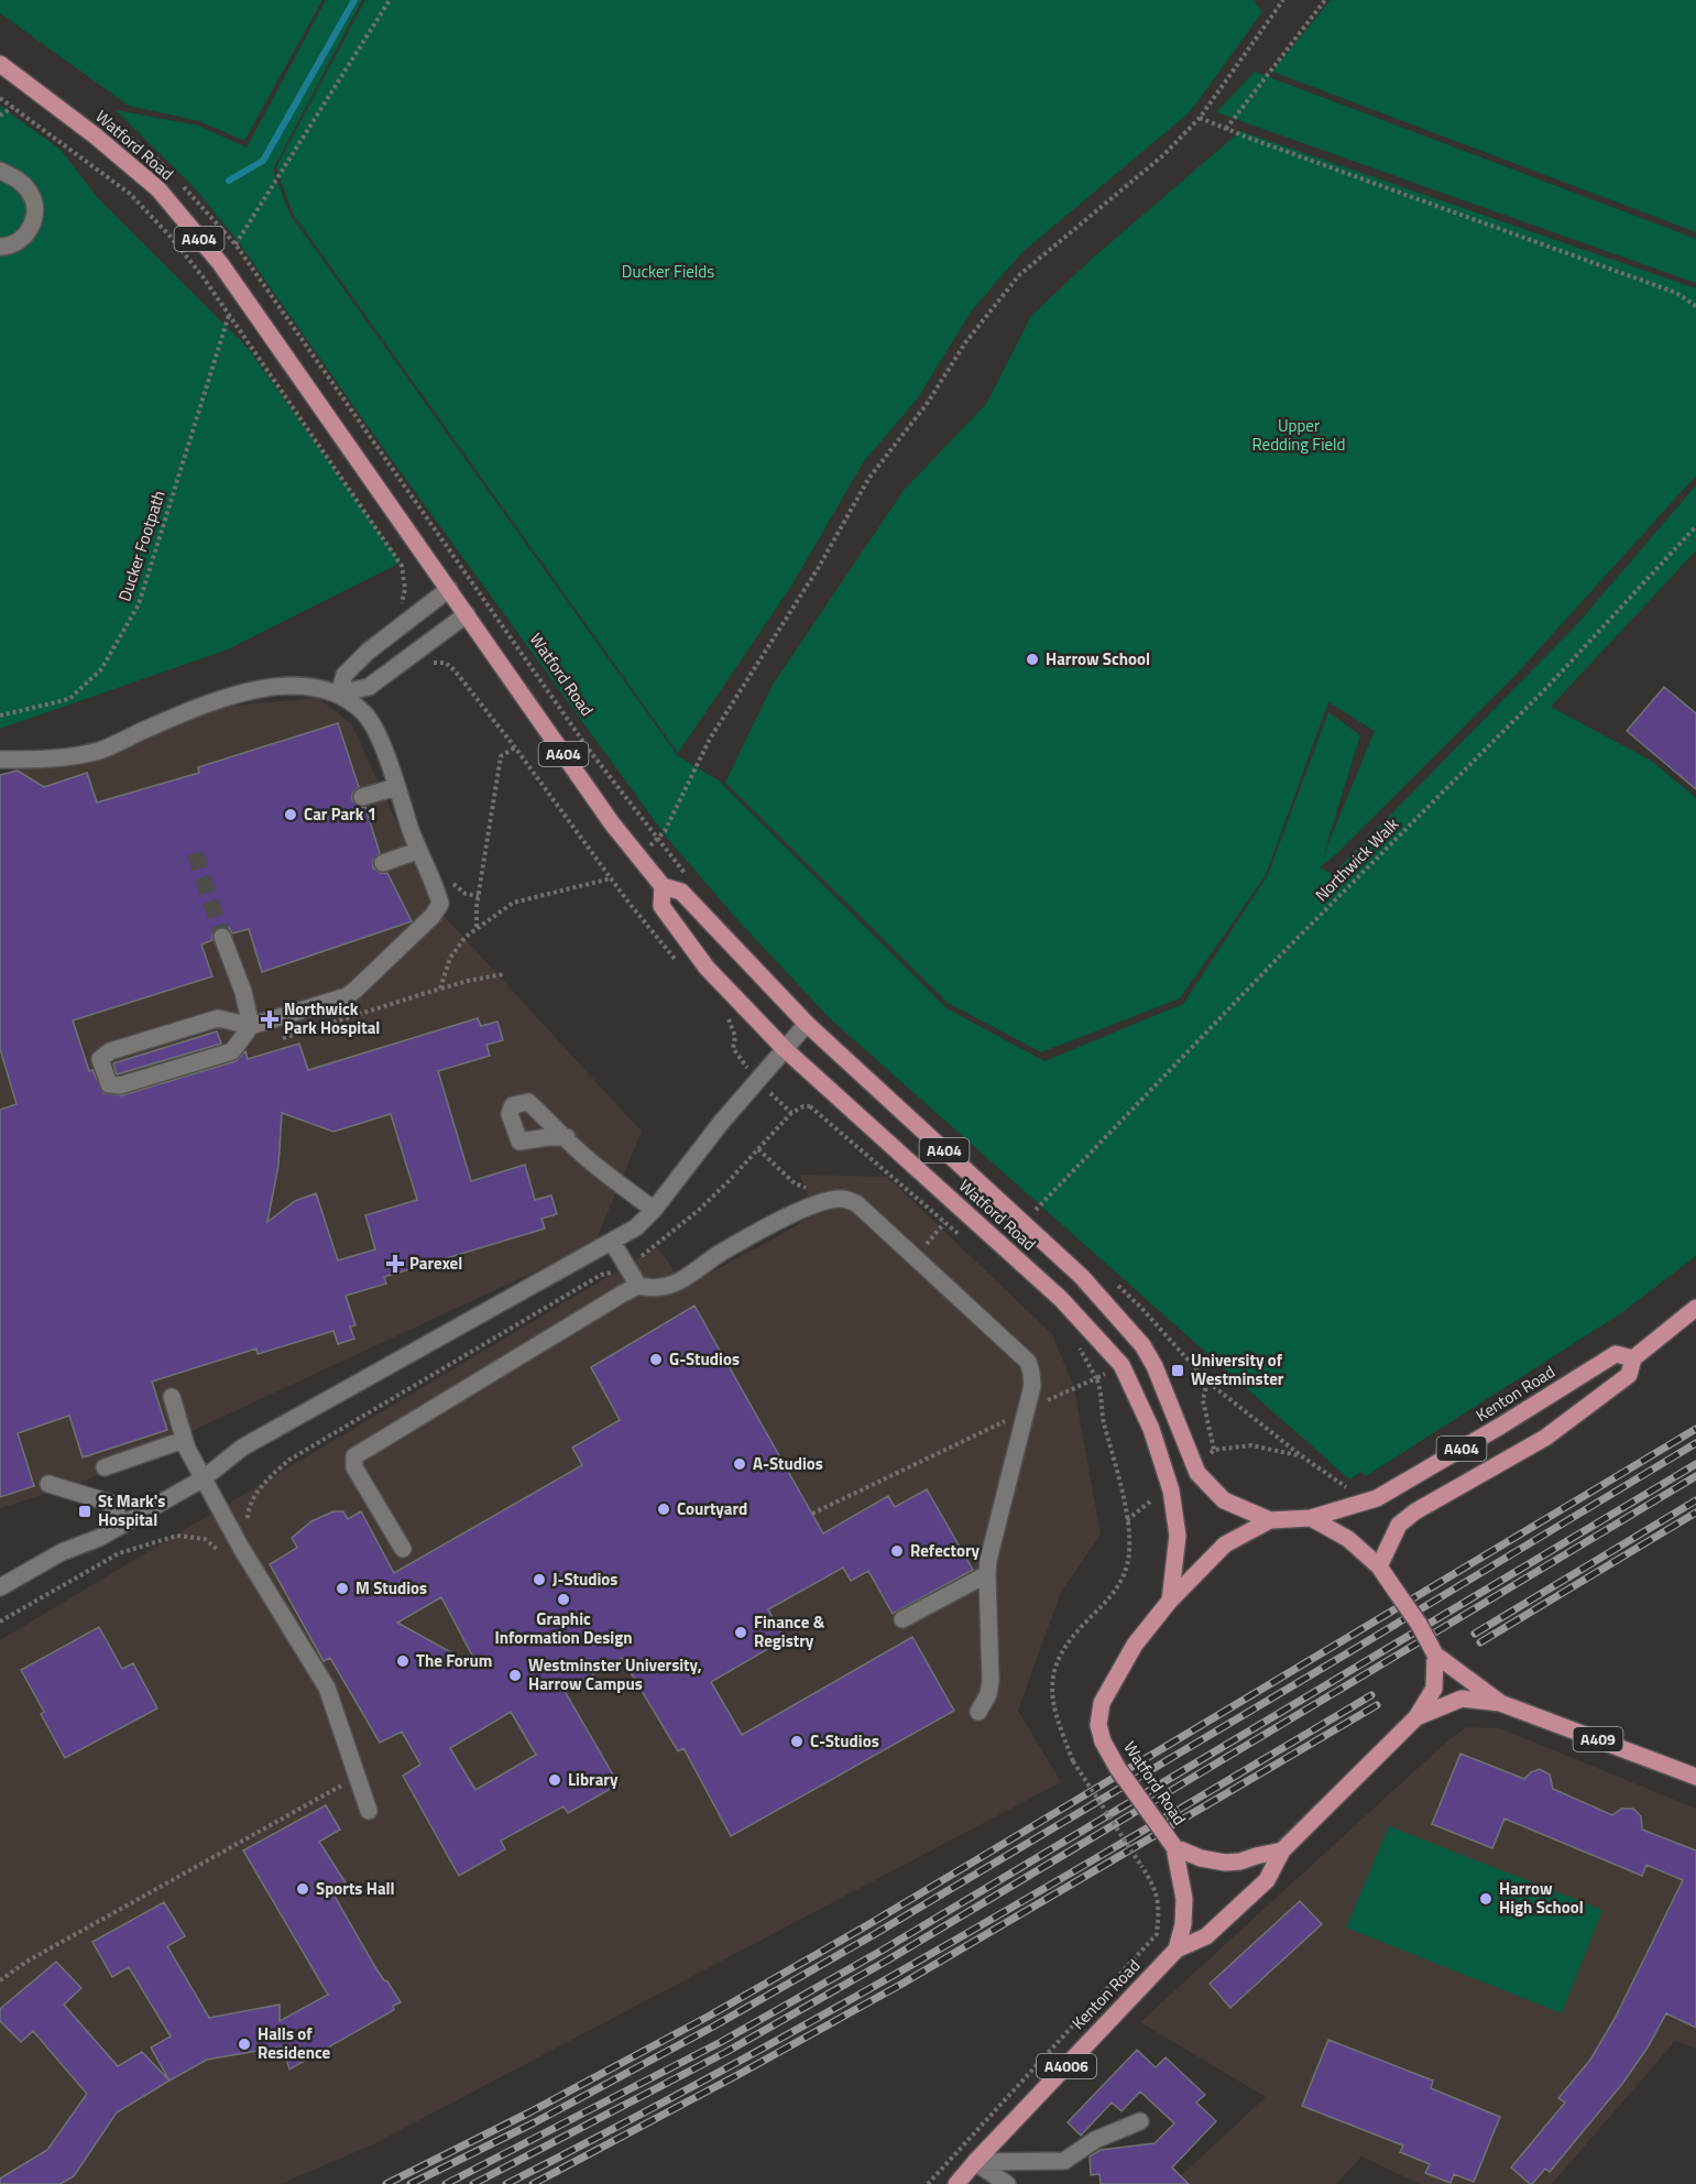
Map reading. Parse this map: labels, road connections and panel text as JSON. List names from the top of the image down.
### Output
{
  "streets": {
    "main road": [
      "Watford Road",
      "A404",
      "Kenton Road",
      "A409",
      "A4006"
    ],
    "path": ["Ducker Footpath", "Northwick Walk"]
  },
  "crossings": [
    ["Watford Road", "Kenton Road"],
    ["A404", "Kenton Road"],
    ["Kenton Road", "A409"]
  ],
  "parks": ["Ducker Fields", "Upper Redding Field"],
  "places": {
    "other": [
      "Harrow School",
      "Car Park 1",
      "G-Studios",
      "A-Studios",
      "Courtyard",
      "Refectory",
      "J-Studios",
      "M Studios",
      "Graphic Information Design",
      "Finance & Registry",
      "The Forum",
      "Westminster University, Harrow Campus",
      "C-Studios",
      "Library",
      "Sports Hall",
      "Harrow High School",
      "Halls of Residence"
    ],
    "health": ["Northwick Park Hospital", "Parexel"],
    "transit": ["University of Westminster", "St Mark's Hospital"]
  }
}
